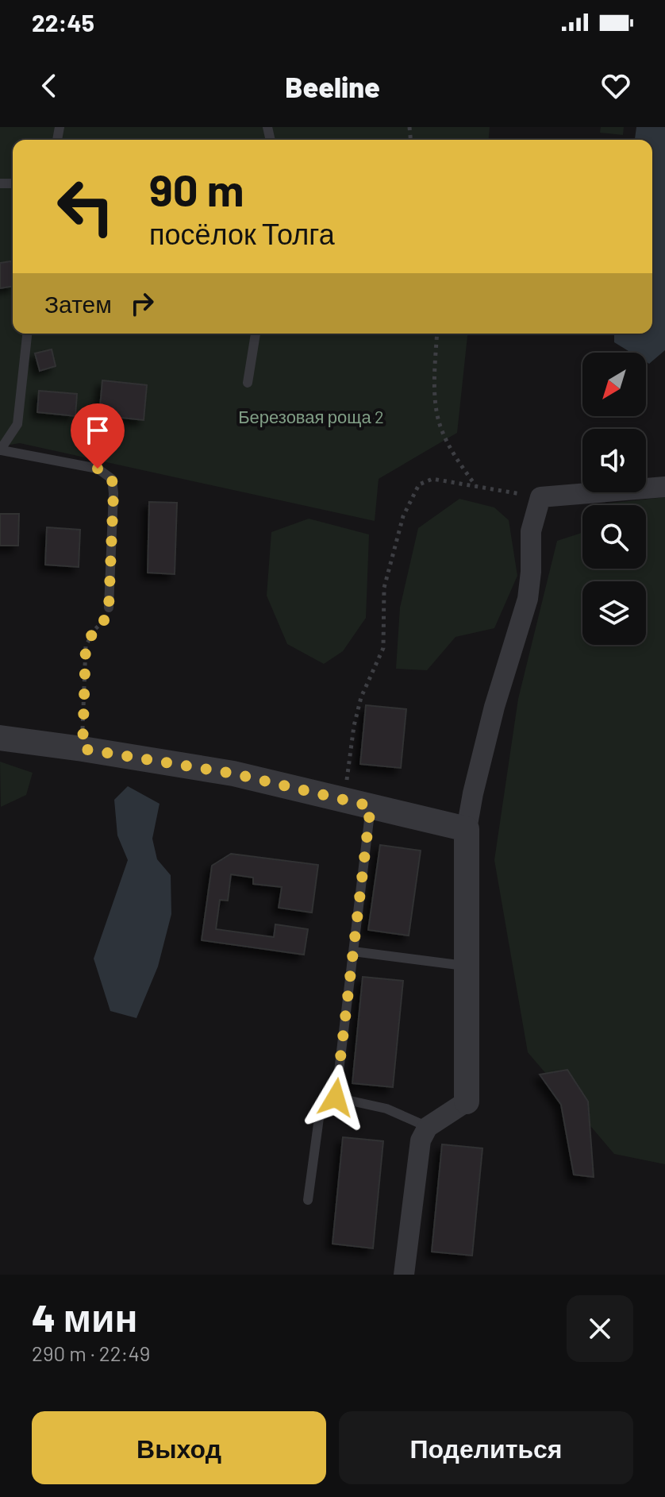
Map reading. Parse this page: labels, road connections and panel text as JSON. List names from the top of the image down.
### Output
{
  "parks": ["Березовая роща 2"],
  "north": "bottom left",
  "page": {
    "status": "22:45",
    "header": "Beeline",
    "turn": ["90 m", "посёлок Толга"],
    "then": "Затем",
    "heading": ["4 мин", "290 m · 22:49"],
    "buttons": ["Выход", "Поделиться"]
  }
}
